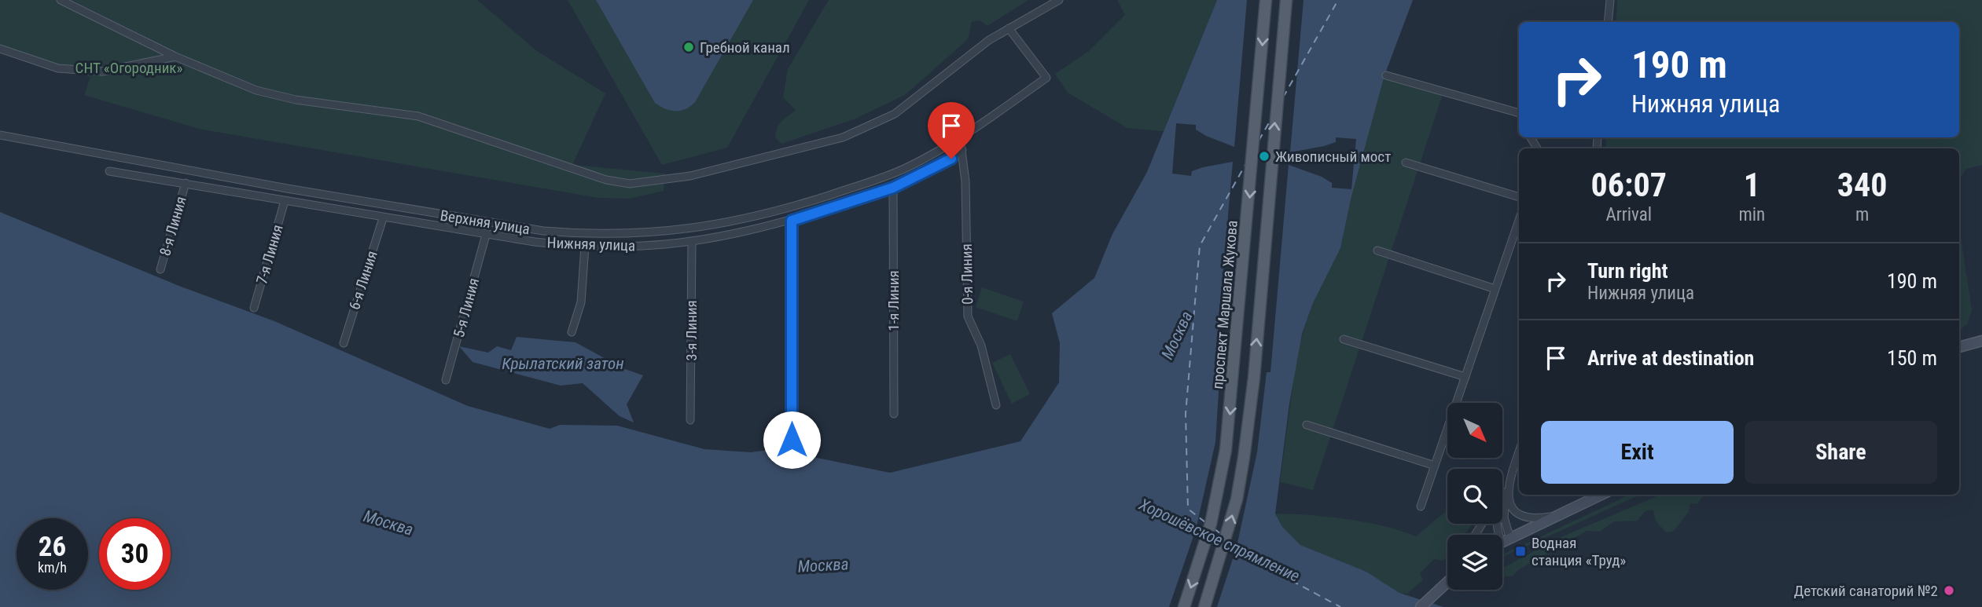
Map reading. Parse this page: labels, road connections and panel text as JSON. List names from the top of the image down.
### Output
{
  "streets": {
    "main road": ["проспект Маршала Жукова"],
    "street": [
      "Верхняя улица",
      "8-я Линия",
      "Нижняя улица",
      "7-я Линия",
      "0-я Линия",
      "6-я Линия",
      "1-я Линия",
      "5-я Линия",
      "3-я Линия"
    ]
  },
  "crossings": [
    ["Верхняя улица", "0-я Линия"],
    ["8-я Линия", "Нижняя улица"],
    ["Нижняя улица", "7-я Линия"],
    ["Нижняя улица", "0-я Линия"],
    ["Нижняя улица", "6-я Линия"],
    ["Нижняя улица", "1-я Линия"],
    ["Нижняя улица", "5-я Линия"],
    ["Нижняя улица", "3-я Линия"]
  ],
  "water": ["Москва", "Крылатский затон", "Хорошёвское спрямление"],
  "parks": ["СНТ «Огородник»"],
  "places": {
    "other": ["Гребной канал", "Живописный мост", "Детский санаторий №2"],
    "transit": ["Водная станция «Труд»"]
  },
  "north": "bottom right",
  "page": {
    "turn": ["190 m", "Нижняя улица"],
    "eta": [
      "06:07",
      "Arrival",
      "1",
      "min",
      "340",
      "m"
    ],
    "list": [
      {
        "name": "Turn right",
        "note": "Нижняя улица",
        "value": "190 m"
      },
      {
        "name": "Arrive at destination",
        "value": "150 m"
      }
    ],
    "buttons": ["Exit", "Share"],
    "speed": "26 km/h",
    "limit": "30"
  }
}
